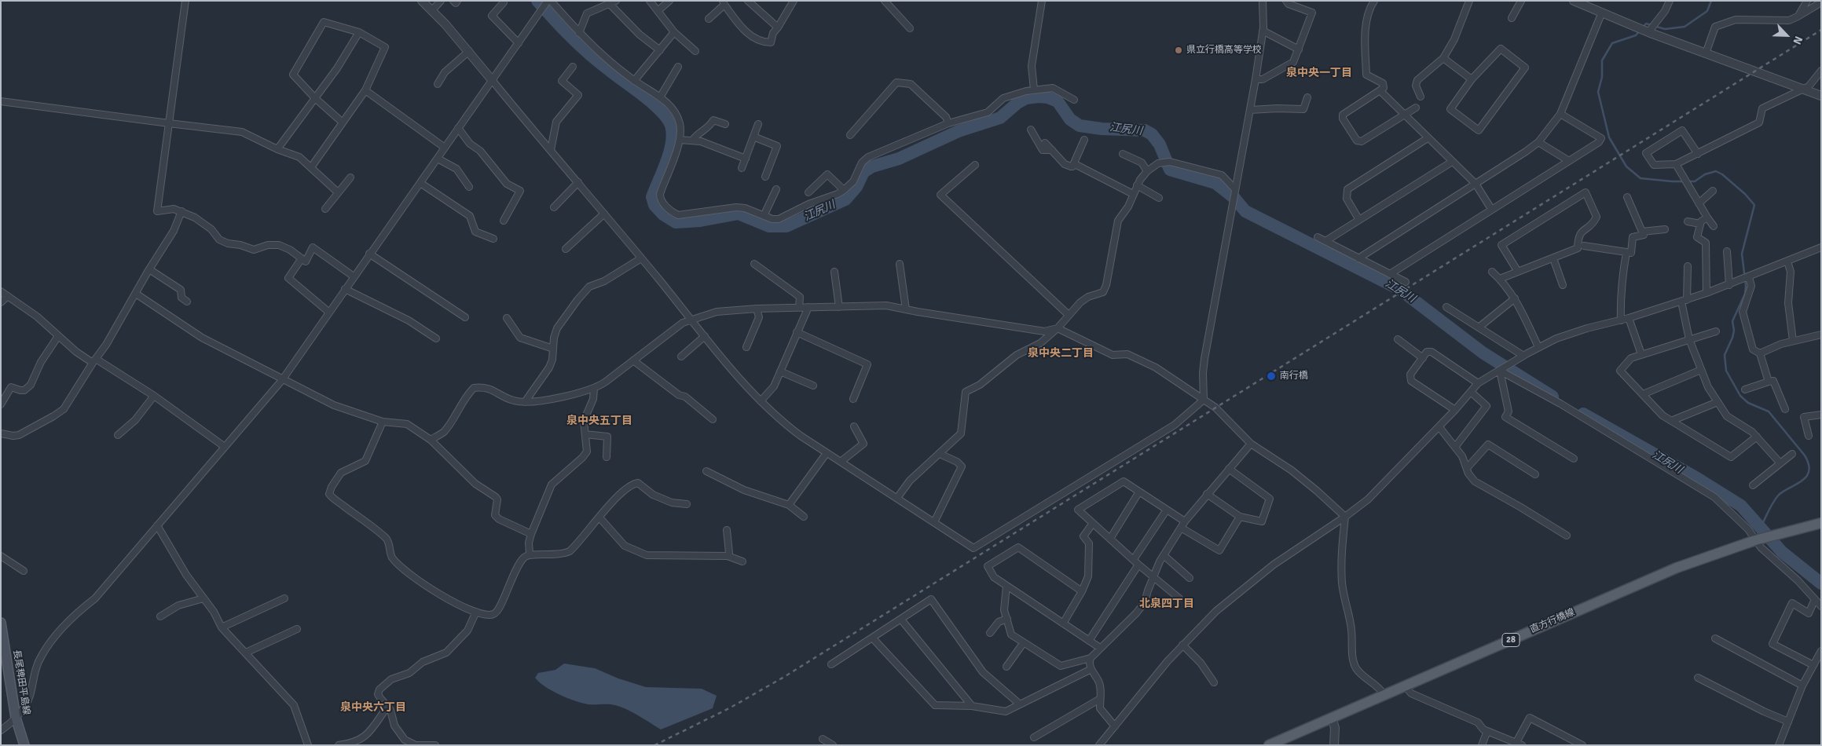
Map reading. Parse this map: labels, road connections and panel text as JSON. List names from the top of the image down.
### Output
{
  "streets": {
    "main road": ["直方行橋線", "28", "長尾稗田平島線"]
  },
  "districts": [
    "泉中央一丁目",
    "泉中央二丁目",
    "泉中央五丁目",
    "北泉四丁目",
    "泉中央六丁目"
  ],
  "water": ["江尻川"],
  "places": ["県立行橋高等学校", "南行橋"],
  "north": "bottom right"
}
